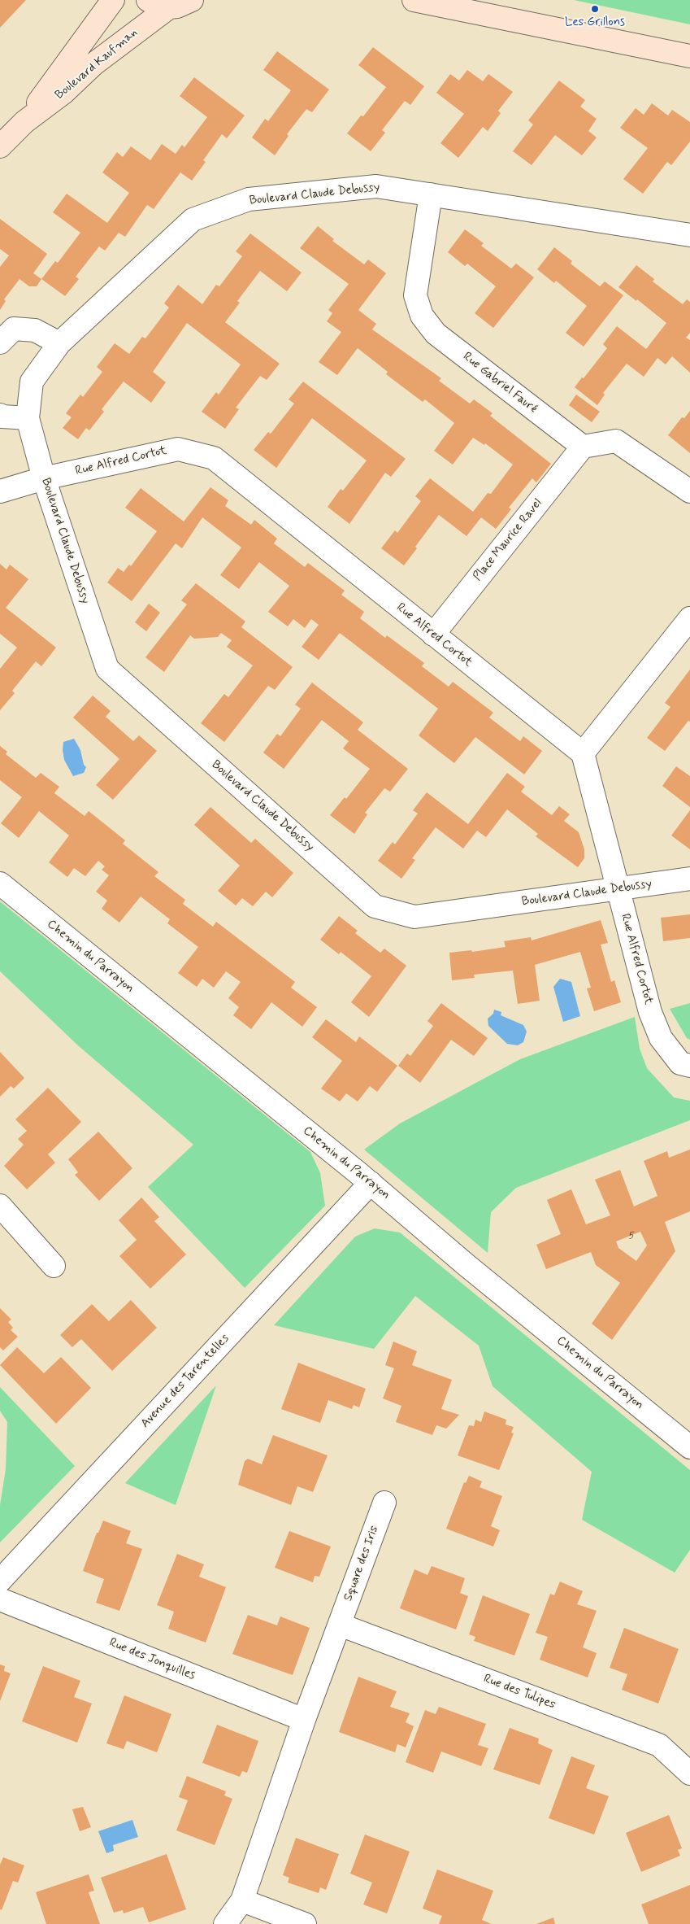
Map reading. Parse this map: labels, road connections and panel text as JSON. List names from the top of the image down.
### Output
{
  "streets": {
    "street": [
      "Boulevard Kaufman",
      "Boulevard Claude Debussy",
      "Rue Gabriel Fauré",
      "Rue Alfred Cortot",
      "Place Maurice Ravel",
      "Chemin du Parrayon",
      "Avenue des Tarentelles",
      "Square des Iris",
      "Rue des Jonquilles",
      "Rue des Tulipes"
    ]
  },
  "crossings": [
    ["Boulevard Claude Debussy", "Rue Gabriel Fauré"],
    ["Boulevard Claude Debussy", "Rue Alfred Cortot"],
    ["Rue Gabriel Fauré", "Place Maurice Ravel"],
    ["Rue Alfred Cortot", "Place Maurice Ravel"],
    ["Chemin du Parrayon", "Avenue des Tarentelles"],
    ["Square des Iris", "Rue des Tulipes"]
  ],
  "places": ["Les Grillons"],
  "house_numbers": ["5"]
}
